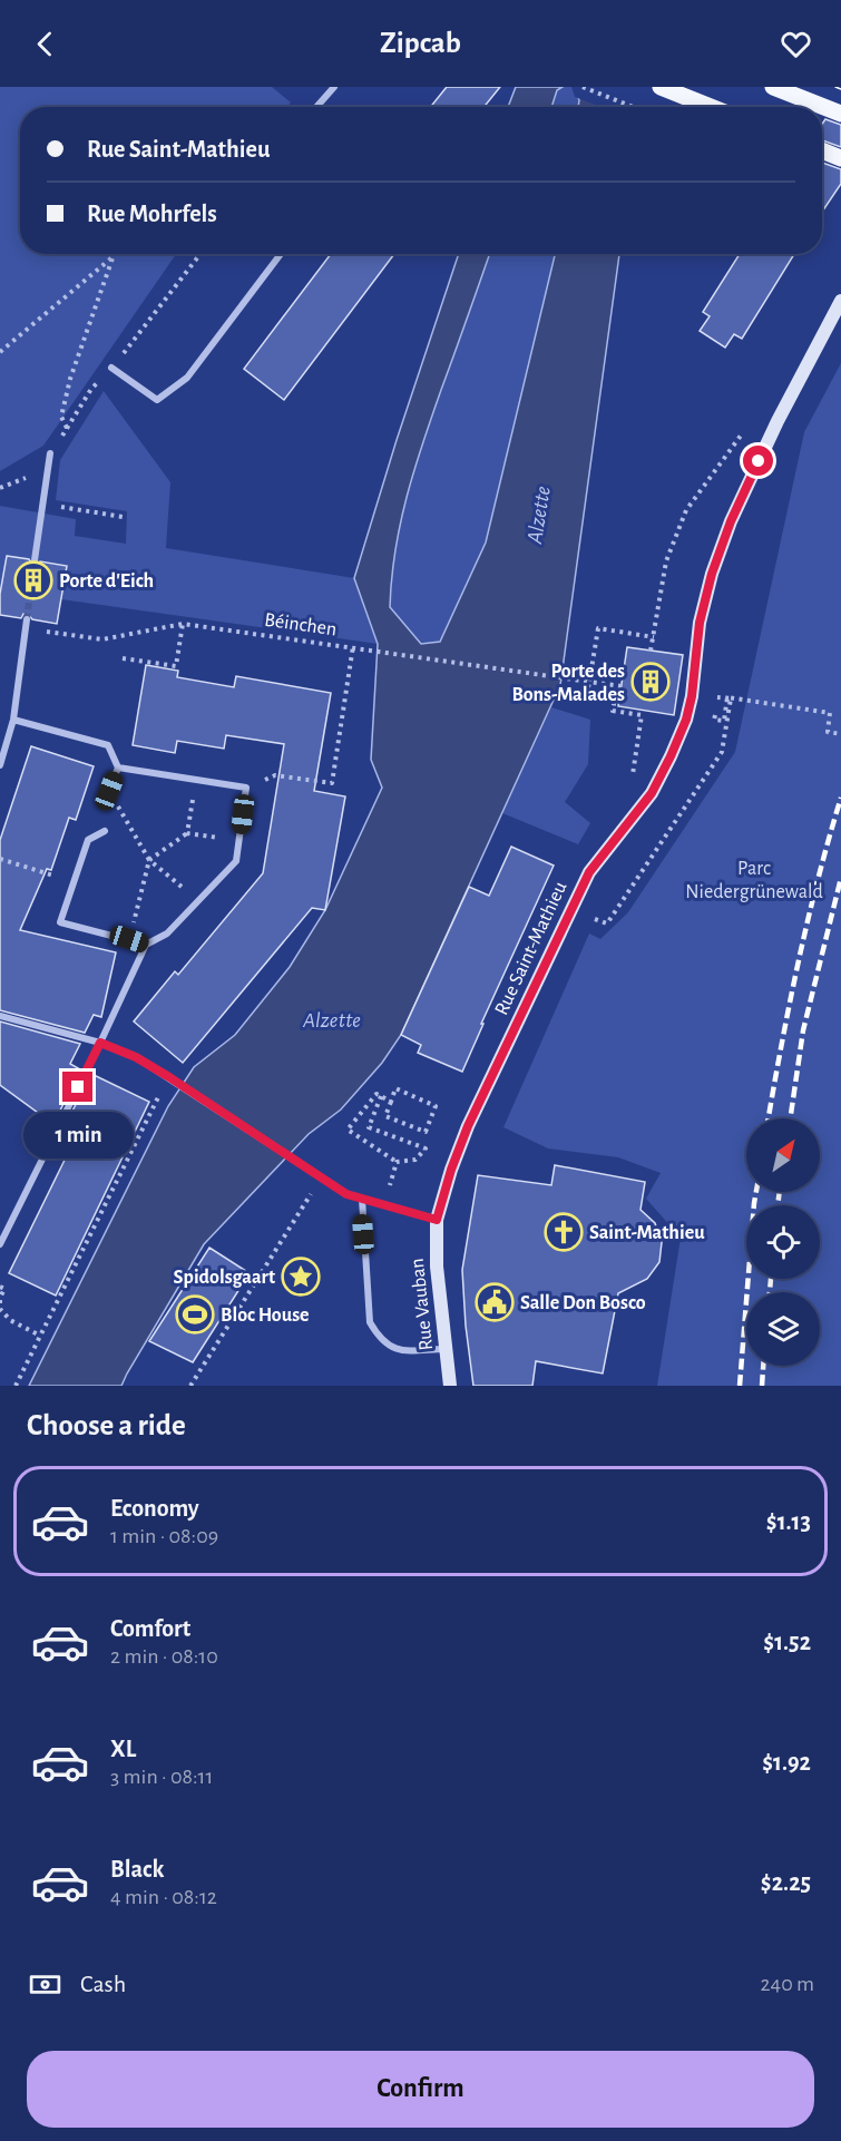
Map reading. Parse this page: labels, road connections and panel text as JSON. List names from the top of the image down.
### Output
{
  "streets": {
    "main road": ["Rue Saint-Mathieu", "Rue Vauban"],
    "path": ["Béinchen"]
  },
  "crossings": [
    ["Rue Saint-Mathieu", "Rue Vauban"]
  ],
  "water": ["Alzette"],
  "parks": ["Parc Niedergrünewald"],
  "places": {
    "building": ["Porte d'Eich", "Porte des Bons-Malades"],
    "church": ["Saint-Mathieu"],
    "place": ["Spidolsgaart"],
    "public building": ["Salle Don Bosco"],
    "sports": ["Bloc House"]
  },
  "north": "top right",
  "page": {
    "header": "Zipcab",
    "banner": ["Rue Saint-Mathieu", "Rue Mohrfels"],
    "bubble": "1 min",
    "heading": "Choose a ride",
    "list": [
      {
        "name": "Economy",
        "note": "1 min · 08:09",
        "value": "$1.13"
      },
      {
        "name": "Comfort",
        "note": "2 min · 08:10",
        "value": "$1.52"
      },
      {
        "name": "XL",
        "note": "3 min · 08:11",
        "value": "$1.92"
      },
      {
        "name": "Black",
        "note": "4 min · 08:12",
        "value": "$2.25"
      }
    ],
    "pay": ["Cash", "240 m"],
    "buttons": "Confirm"
  }
}
